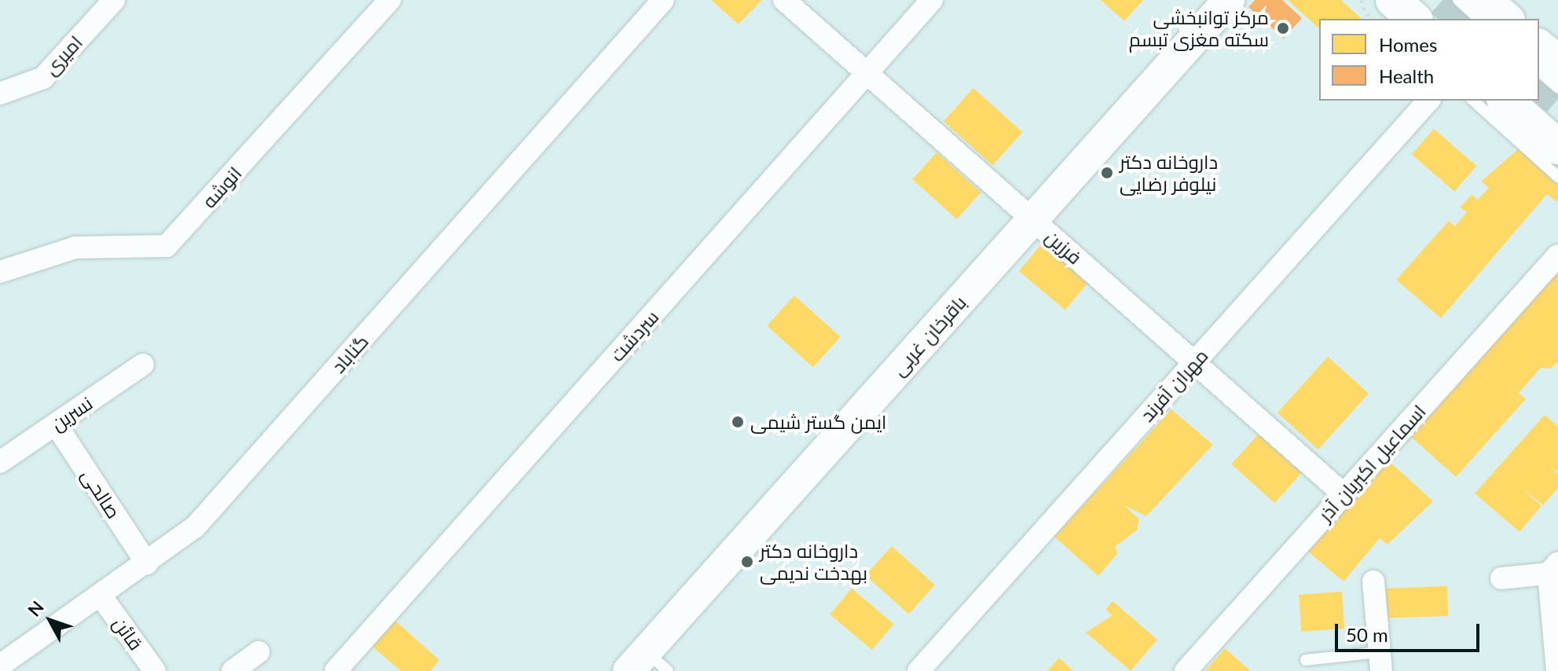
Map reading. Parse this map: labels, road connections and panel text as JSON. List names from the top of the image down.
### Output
{
  "streets": {
    "main road": ["باقرخان غربی"],
    "street": [
      "امیری",
      "انوشه",
      "فرزین",
      "سردشت",
      "گناباد",
      "مهران آفرند",
      "نسرین",
      "اسماعیل اکبریان آذر",
      "صالحی",
      "قائن"
    ]
  },
  "crossings": [
    ["فرزین", "سردشت"],
    ["فرزین", "باقرخان غربی"],
    ["فرزین", "مهران آفرند"],
    ["فرزین", "اسماعیل اکبریان آذر"],
    ["گناباد", "صالحی"],
    ["گناباد", "قائن"],
    ["نسرین", "صالحی"]
  ],
  "places": [
    "مرکز توانبخشی سکته مغزی تبسم",
    "داروخانه دکتر نیلوفر رضایی",
    "ایمن گستر شیمی",
    "داروخانه دکتر بهدخت ندیمی"
  ],
  "legend": ["Homes", "Health"],
  "scale_bar": "50 m",
  "north": "top left"
}
